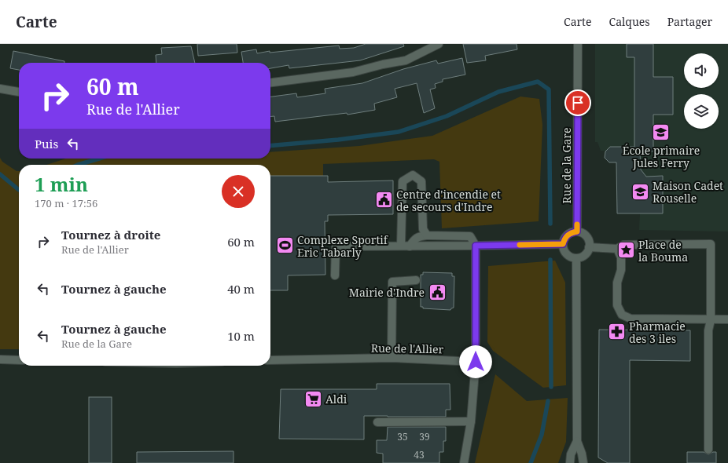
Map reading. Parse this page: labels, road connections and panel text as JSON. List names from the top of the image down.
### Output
{
  "streets": {
    "street": ["Rue de la Gare", "Rue de l'Allier"]
  },
  "places": {
    "school or university": ["École primaire Jules Ferry", "Maison Cadet Rouselle"],
    "public building": ["Centre d'incendie et de secours d'Indre", "Mairie d'Indre"],
    "sports": ["Complexe Sportif Eric Tabarly"],
    "place": ["Place de la Bouma"],
    "pharmacy": ["Pharmacie des 3 iles"],
    "supermarket": ["Aldi"]
  },
  "house_numbers": ["35", "39", "43"],
  "page": {
    "header": "Carte",
    "nav": ["Carte", "Calques", "Partager"],
    "turn": ["60 m", "Rue de l'Allier"],
    "then": "Puis",
    "heading": ["1 min", "170 m · 17:56"],
    "list": [
      {
        "name": "Tournez à droite",
        "note": "Rue de l'Allier",
        "value": "60 m"
      },
      {
        "name": "Tournez à gauche",
        "value": "40 m"
      },
      {
        "name": "Tournez à gauche",
        "note": "Rue de la Gare",
        "value": "10 m"
      }
    ]
  }
}
